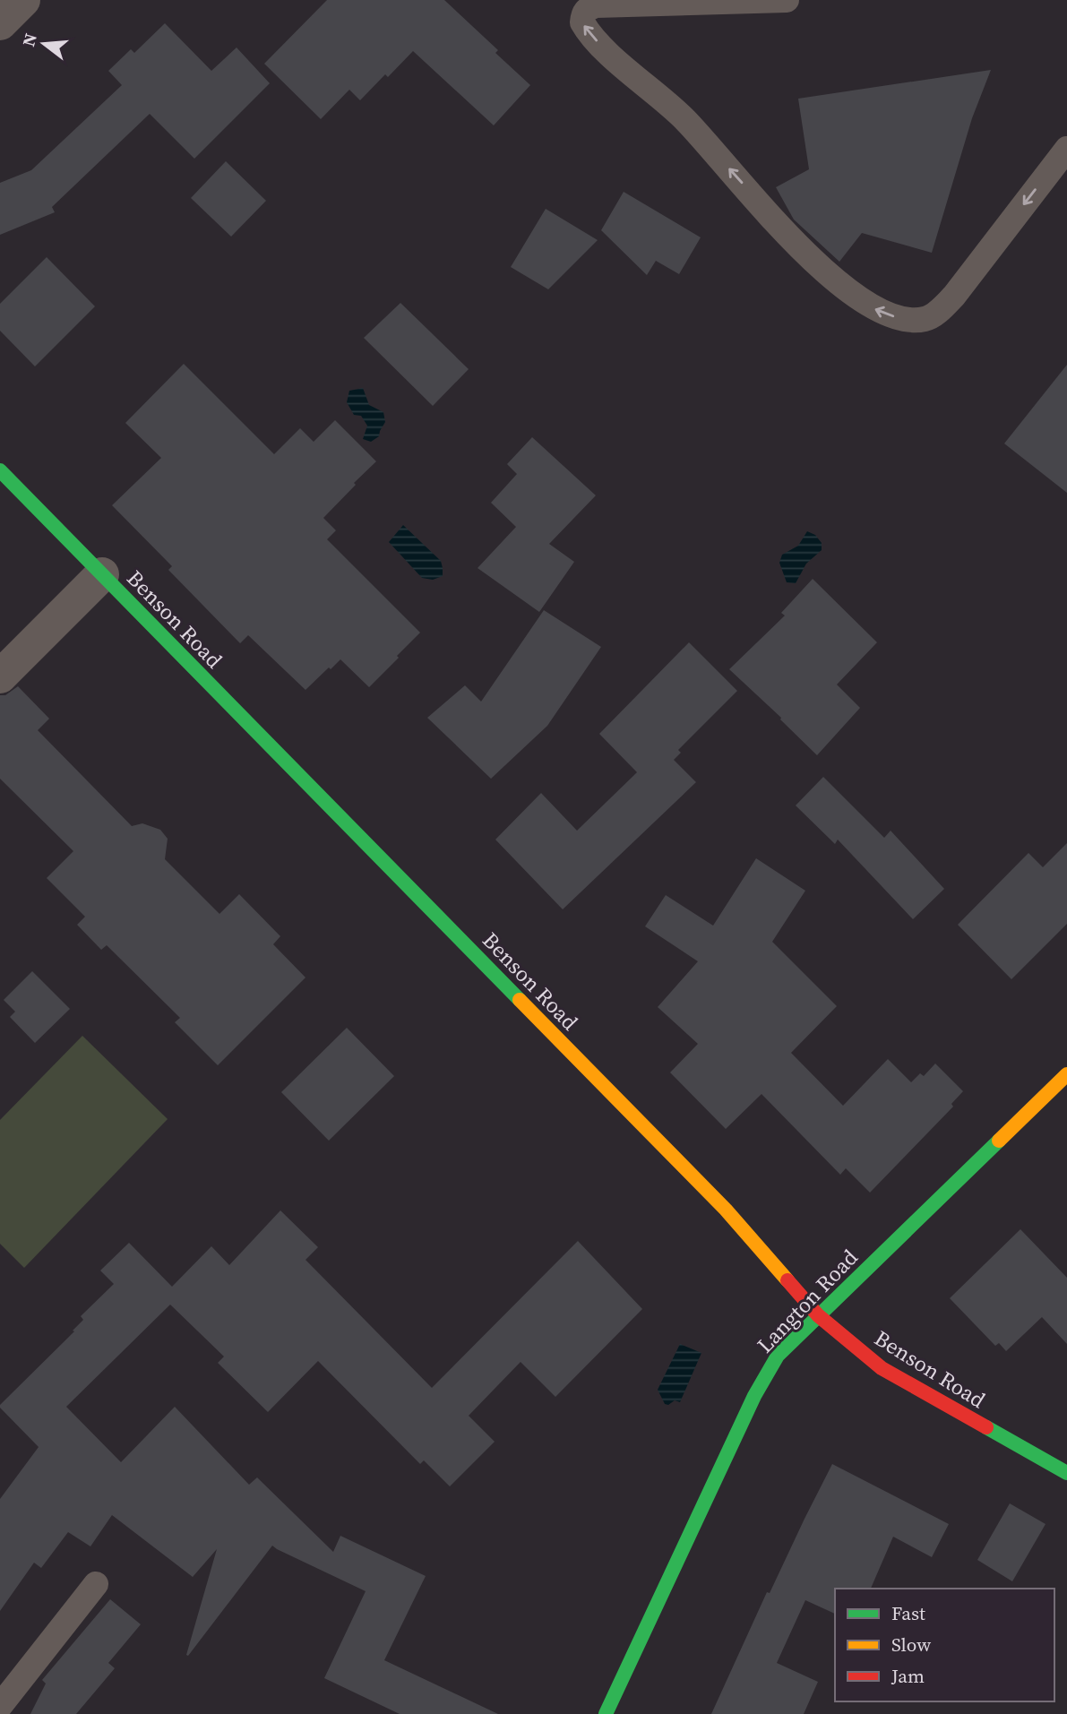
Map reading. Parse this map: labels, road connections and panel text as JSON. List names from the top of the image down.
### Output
{
  "streets": {
    "street": ["Benson Road", "Langton Road"]
  },
  "crossings": [
    ["Benson Road", "Langton Road"]
  ],
  "legend": ["Fast", "Slow", "Jam"],
  "north": "left"
}
